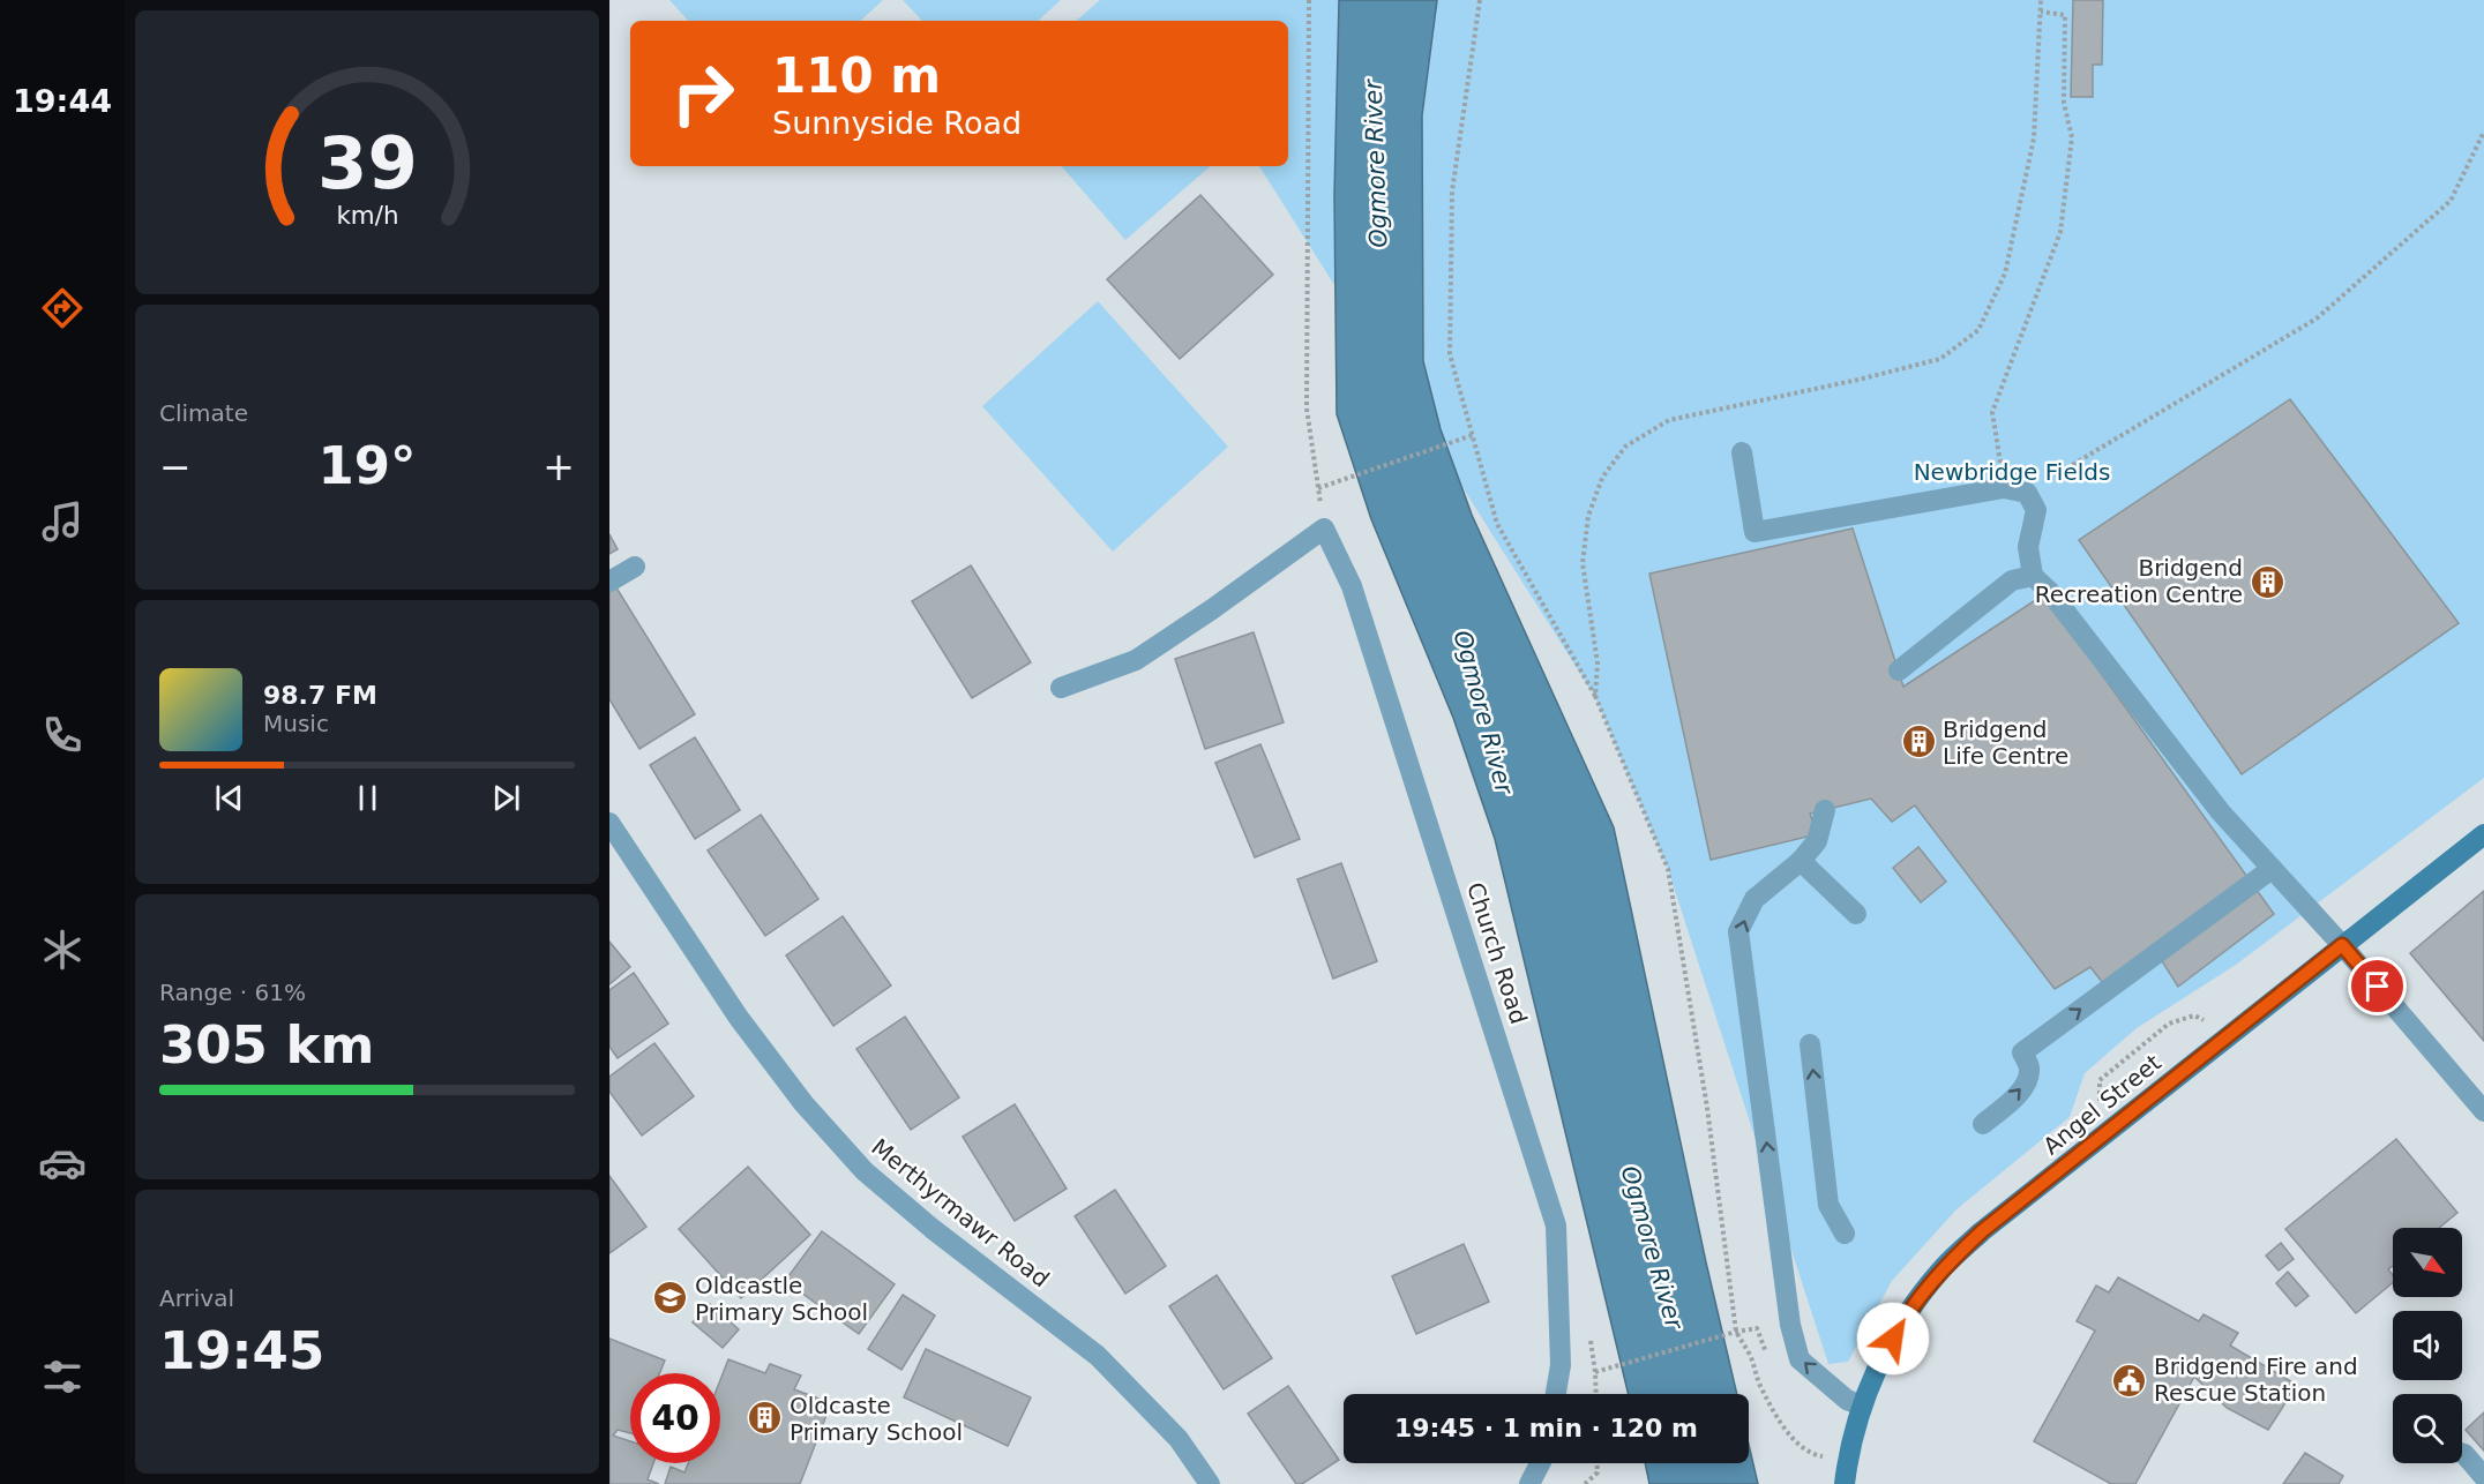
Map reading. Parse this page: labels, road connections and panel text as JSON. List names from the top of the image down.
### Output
{
  "streets": {
    "street": ["Church Road", "Angel Street", "Merthyrmawr Road"]
  },
  "water": ["Ogmore River"],
  "parks": ["Newbridge Fields"],
  "places": {
    "building": ["Bridgend Recreation Centre", "Bridgend Life Centre", "Oldcaste Primary School"],
    "school or university": ["Oldcastle Primary School"],
    "public building": ["Bridgend Fire and Rescue Station"]
  },
  "north": "bottom right",
  "page": {
    "tabs": "19:44",
    "turn": ["110 m", "Sunnyside Road"],
    "tile": [
      "Climate",
      ["Range · 61%", "305 km"],
      ["Arrival", "19:45"]
    ],
    "heat": ["−", "19°", "+"],
    "song": ["98.7 FM", "Music"],
    "limit": "40",
    "trip": "19:45 · 1 min · 120 m",
    "gauge": ["39", "km/h"]
  }
}
